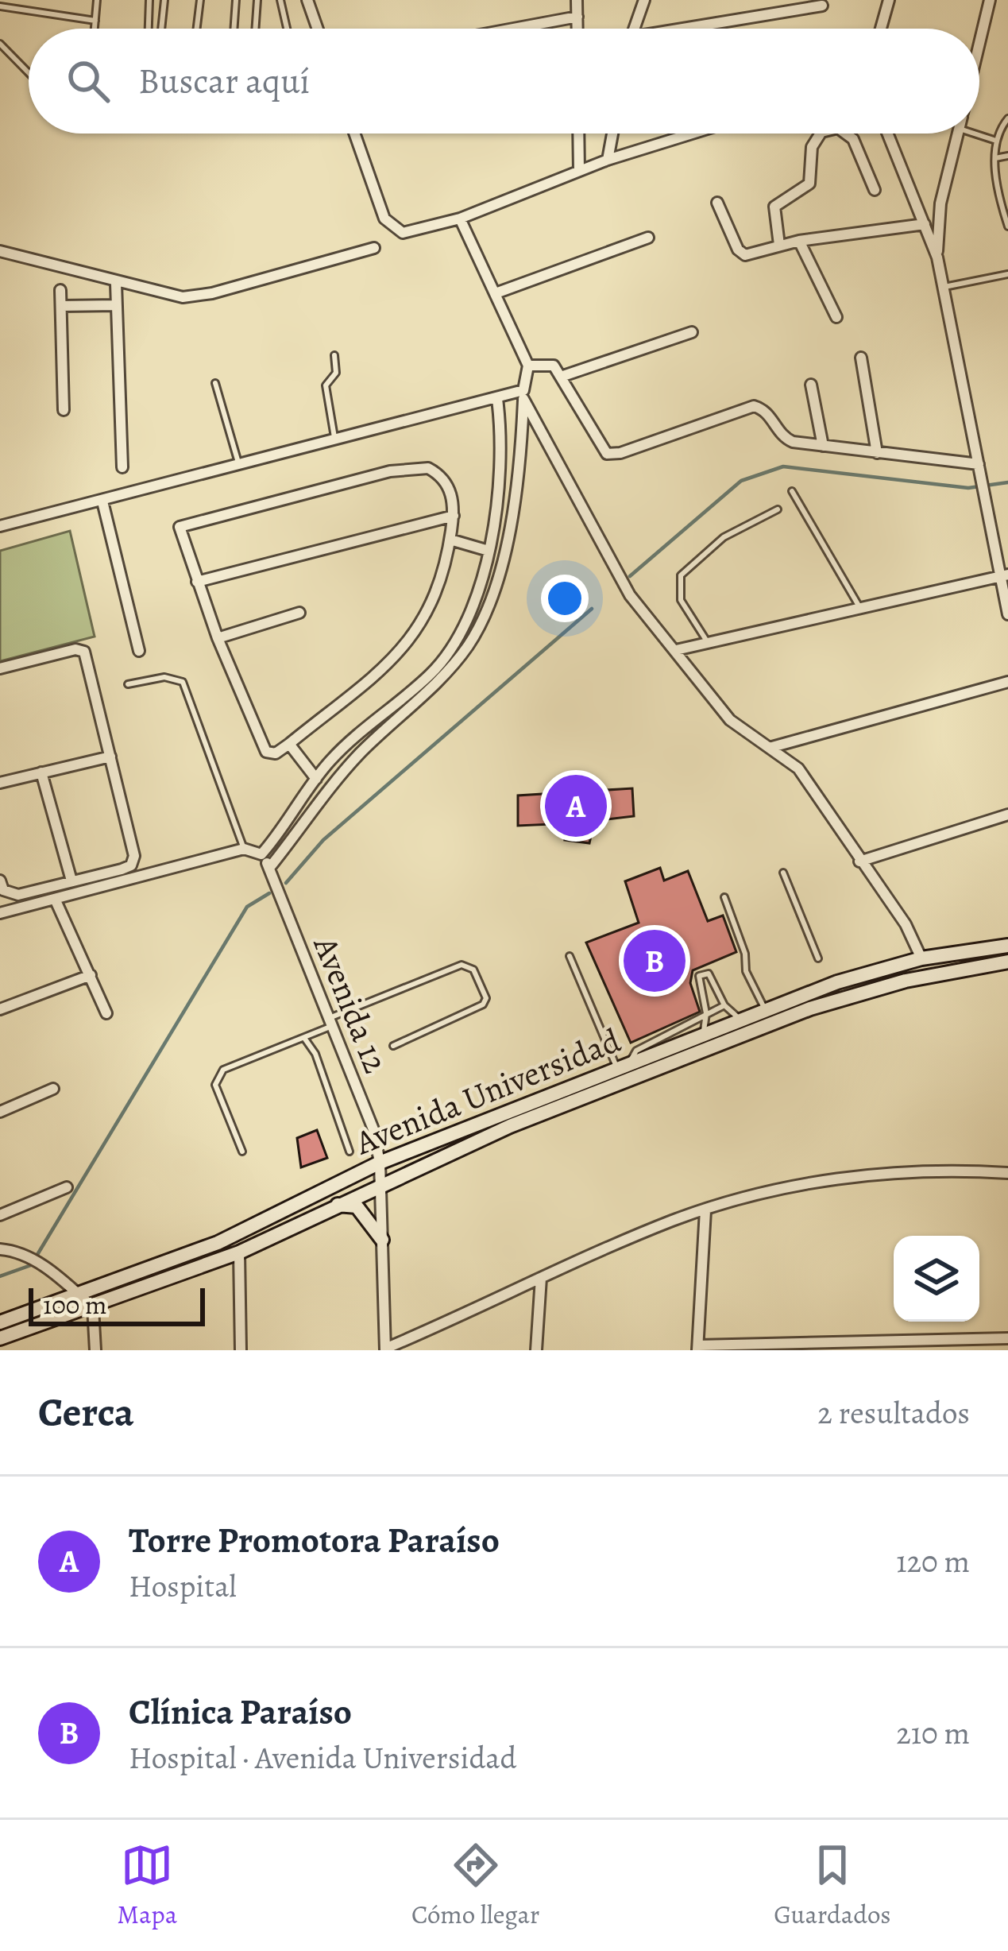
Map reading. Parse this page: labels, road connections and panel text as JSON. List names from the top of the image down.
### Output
{
  "streets": {
    "street": ["Avenida 12", "Avenida Universidad"]
  },
  "crossings": [
    ["Avenida 12", "Avenida Universidad"]
  ],
  "scale_bar": "100 m",
  "page": {
    "search": "Buscar aquí",
    "pins": ["A", "B"],
    "scale": "100 m",
    "heading": ["Cerca", "2 resultados"],
    "list": [
      {
        "mark": "A",
        "name": "Torre Promotora Paraíso",
        "note": "Hospital",
        "value": "120 m"
      },
      {
        "mark": "B",
        "name": "Clínica Paraíso",
        "note": "Hospital · Avenida Universidad",
        "value": "210 m"
      }
    ],
    "nav": ["Mapa", "Cómo llegar", "Guardados"]
  }
}
